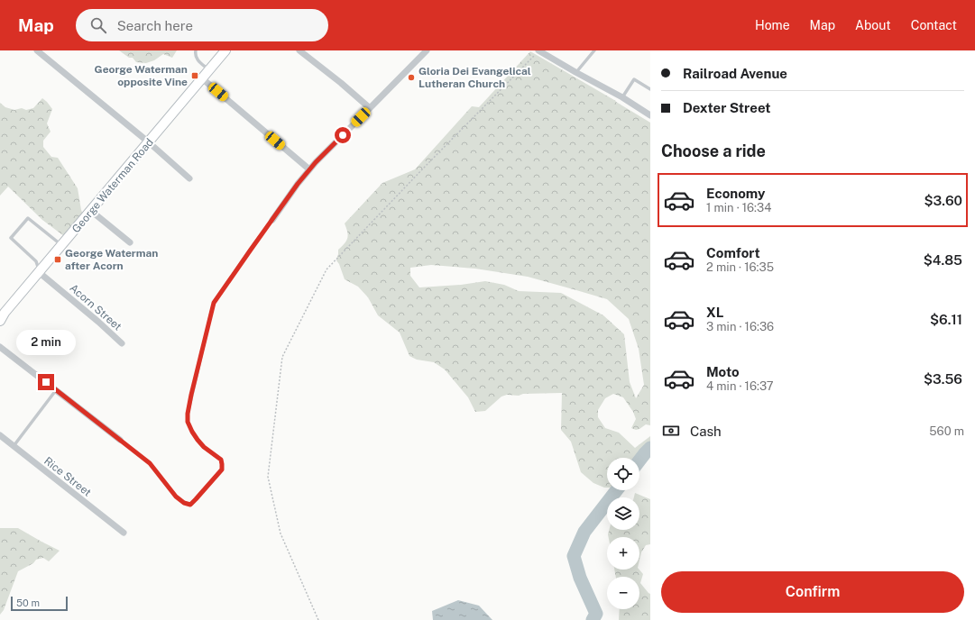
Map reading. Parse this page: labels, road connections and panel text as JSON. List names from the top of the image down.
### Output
{
  "streets": {
    "main road": ["George Waterman Road"],
    "street": ["Acorn Street", "Rice Street"]
  },
  "crossings": [
    ["George Waterman Road", "Acorn Street"]
  ],
  "places": {
    "transit": ["George Waterman opposite Vine", "George Waterman after Acorn"],
    "other": ["Gloria Dei Evangelical Lutheran Church"]
  },
  "scale_bar": "50 m",
  "page": {
    "header": "Map",
    "search": "Search here",
    "nav": [
      "Home",
      "Map",
      "About",
      "Contact"
    ],
    "banner": ["Railroad Avenue", "Dexter Street"],
    "heading": "Choose a ride",
    "list": [
      {
        "name": "Economy",
        "note": "1 min · 16:34",
        "value": "$3.60"
      },
      {
        "name": "Comfort",
        "note": "2 min · 16:35",
        "value": "$4.85"
      },
      {
        "name": "XL",
        "note": "3 min · 16:36",
        "value": "$6.11"
      },
      {
        "name": "Moto",
        "note": "4 min · 16:37",
        "value": "$3.56"
      }
    ],
    "bubble": "2 min",
    "pay": ["Cash", "560 m"],
    "map_buttons": ["+", "−"],
    "buttons": "Confirm",
    "scale": "50 m"
  }
}
